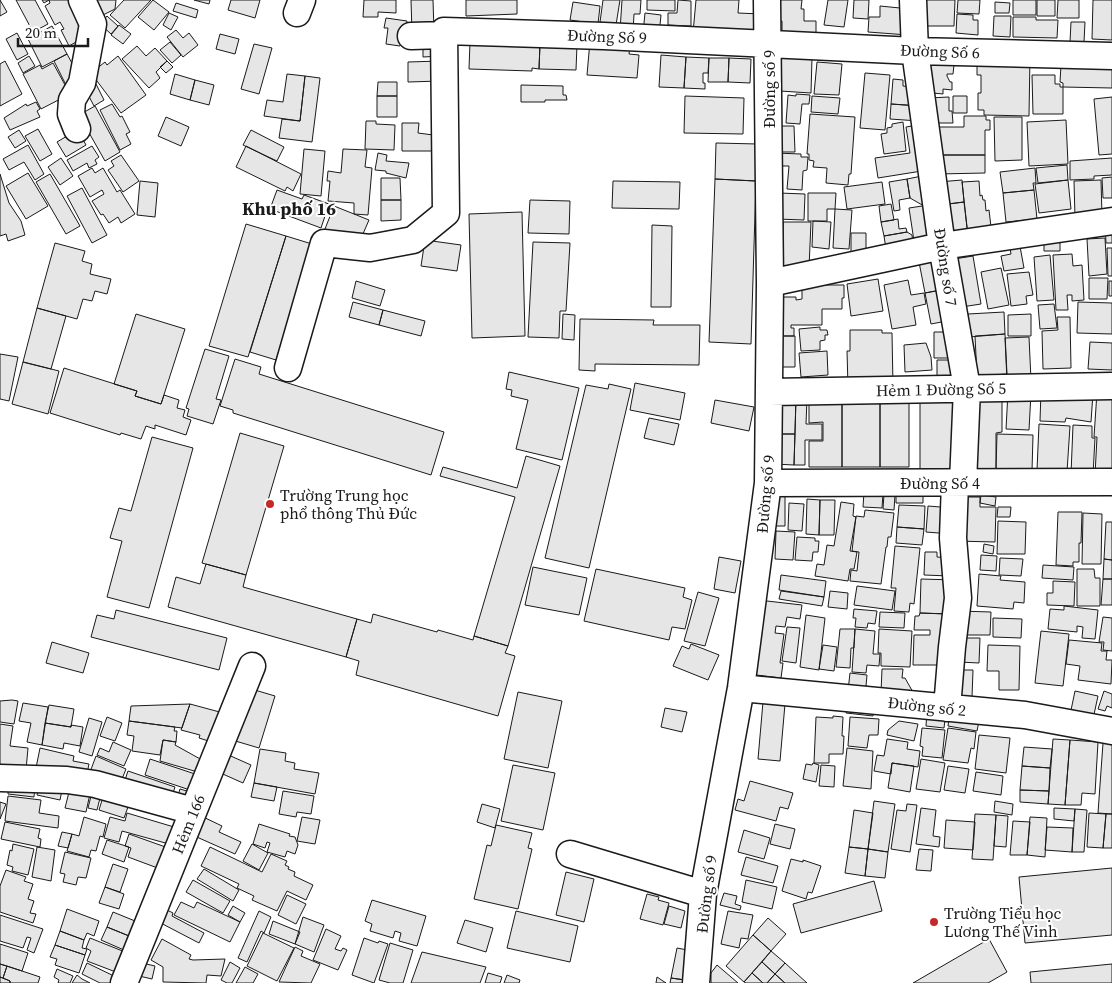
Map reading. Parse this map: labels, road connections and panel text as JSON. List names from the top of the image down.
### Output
{
  "streets": {
    "street": [
      "Đường Số 9",
      "Đường Số 6",
      "Đường số 9",
      "Đường số 7",
      "Hẻm 1 Đường Số 5",
      "Đường Số 4",
      "Đường số 2",
      "Hẻm 166"
    ]
  },
  "crossings": [
    ["Đường Số 9", "Đường Số 6"],
    ["Đường Số 9", "Đường số 9"],
    ["Đường Số 6", "Đường số 9"],
    ["Đường Số 6", "Đường số 7"],
    ["Đường số 9", "Hẻm 1 Đường Số 5"],
    ["Đường số 9", "Đường Số 4"],
    ["Đường số 9", "Đường số 2"],
    ["Đường số 7", "Hẻm 1 Đường Số 5"],
    ["Đường số 7", "Đường Số 4"],
    ["Đường số 7", "Đường số 2"]
  ],
  "districts": ["Khu phố 16"],
  "places": ["Trường Trung học phổ thông Thủ Đức", "Trường Tiểu học Lương Thế Vinh"],
  "scale_bar": "20 m"
}
